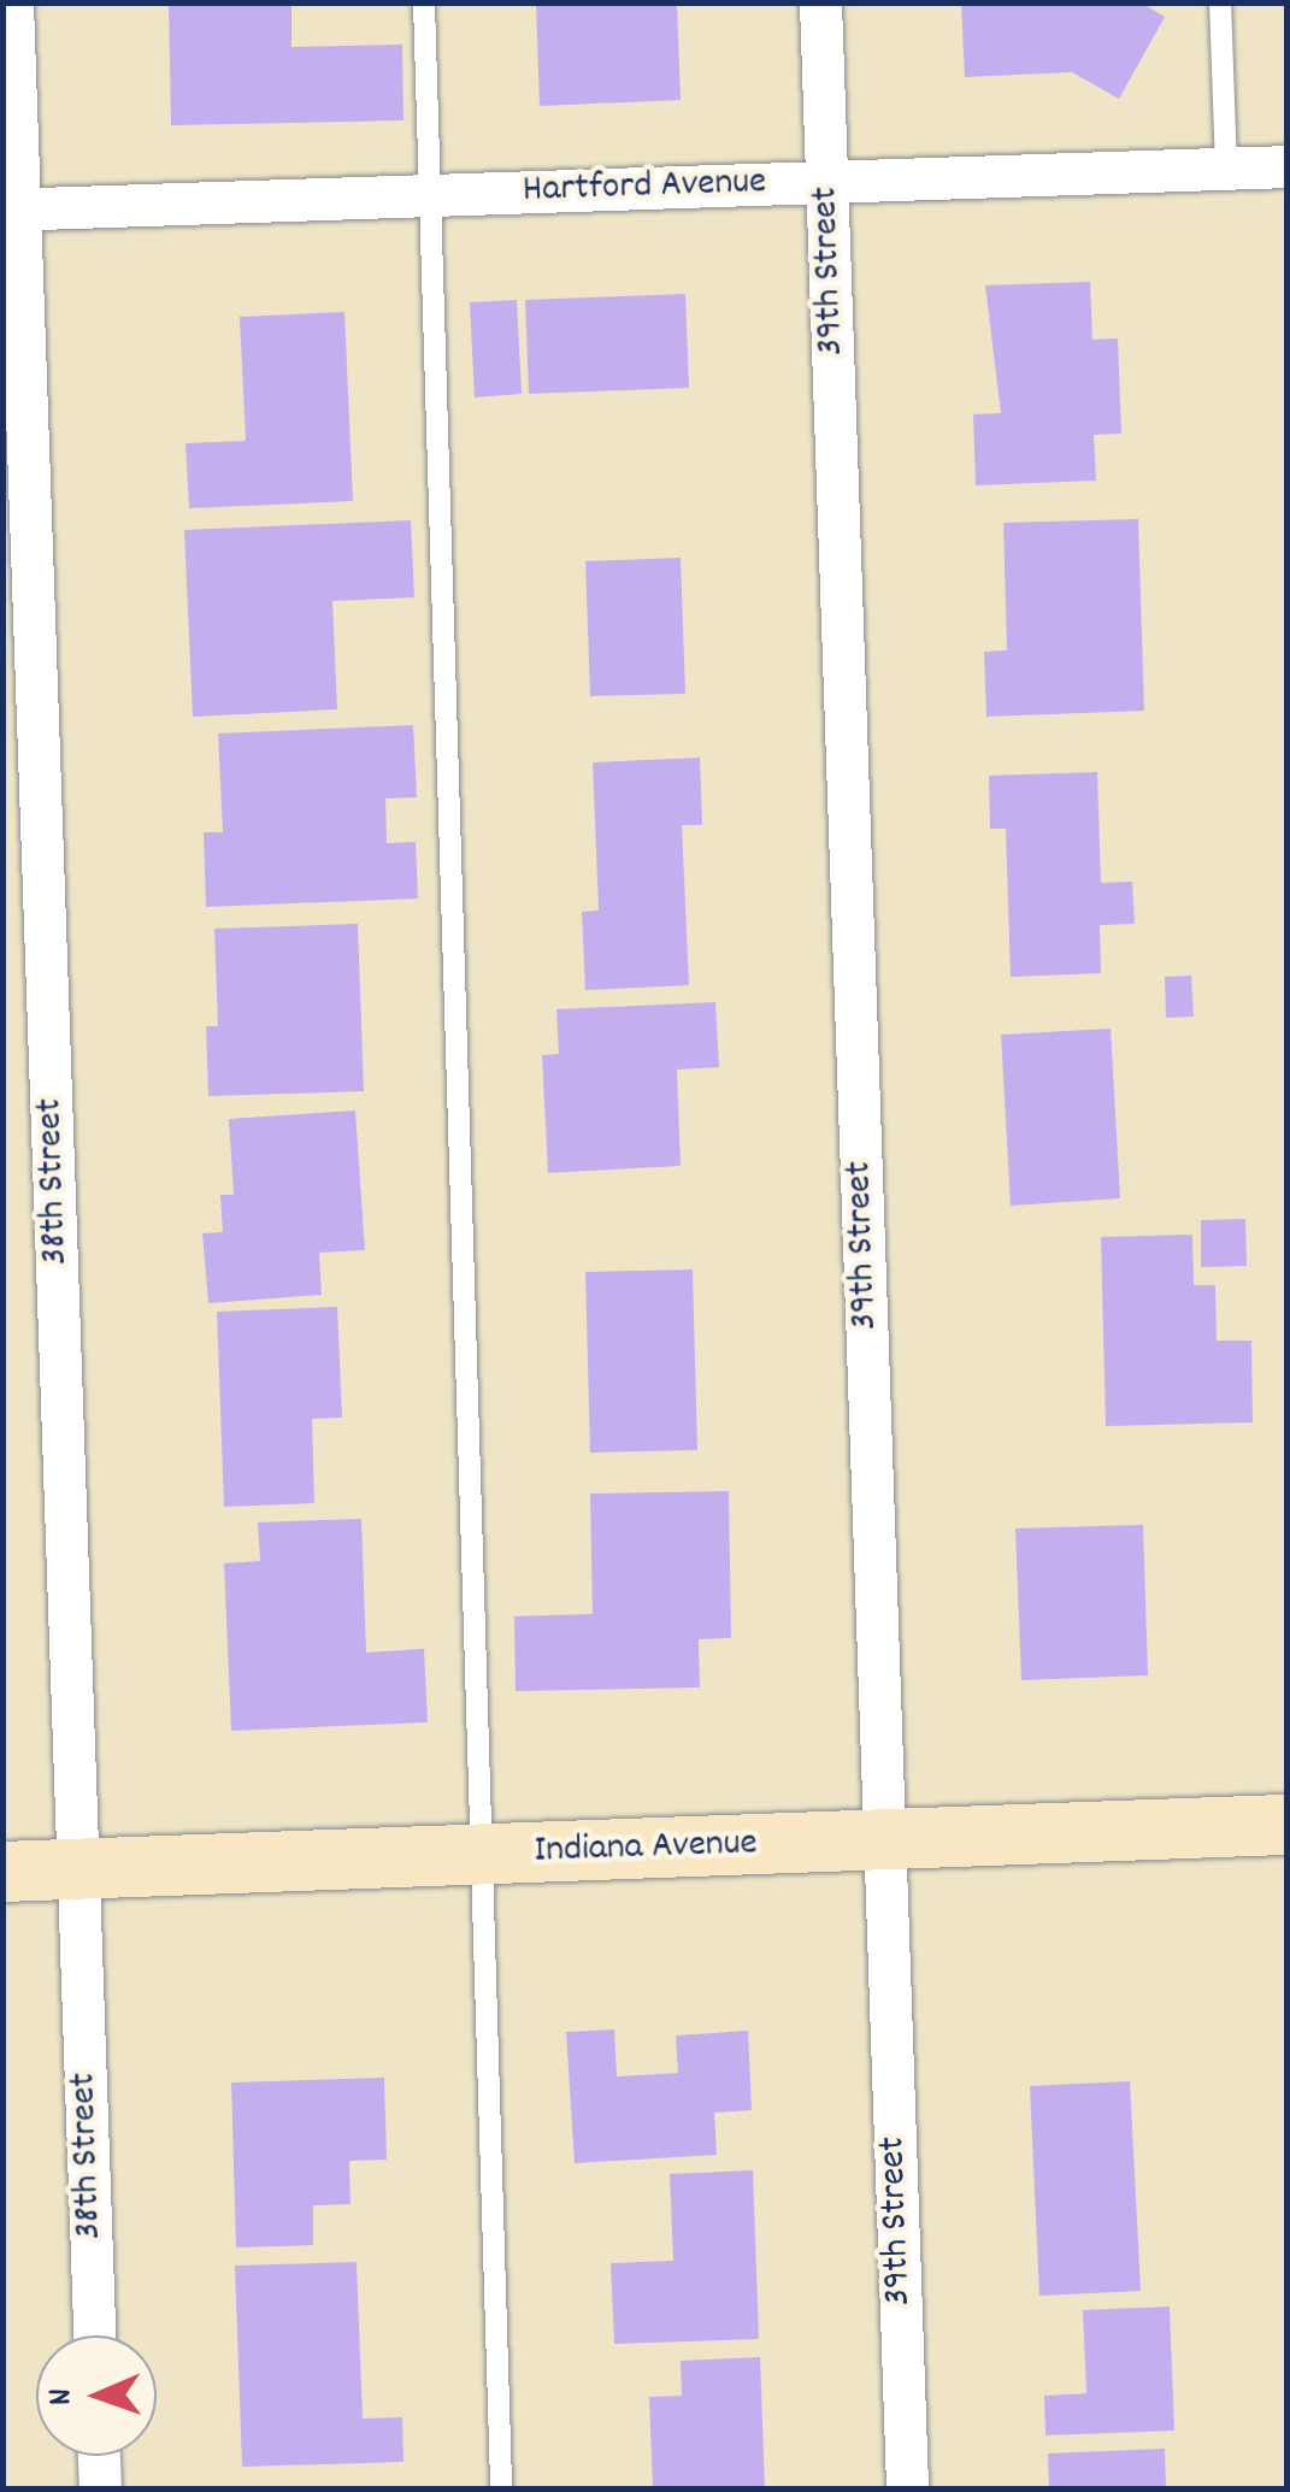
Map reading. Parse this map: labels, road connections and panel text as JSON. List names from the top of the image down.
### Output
{
  "streets": {
    "main road": ["Indiana Avenue"],
    "street": ["Hartford Avenue", "39th Street", "38th Street"]
  },
  "crossings": [
    ["Hartford Avenue", "39th Street"],
    ["Hartford Avenue", "38th Street"],
    ["39th Street", "Indiana Avenue"],
    ["38th Street", "Indiana Avenue"]
  ],
  "north": "left"
}
